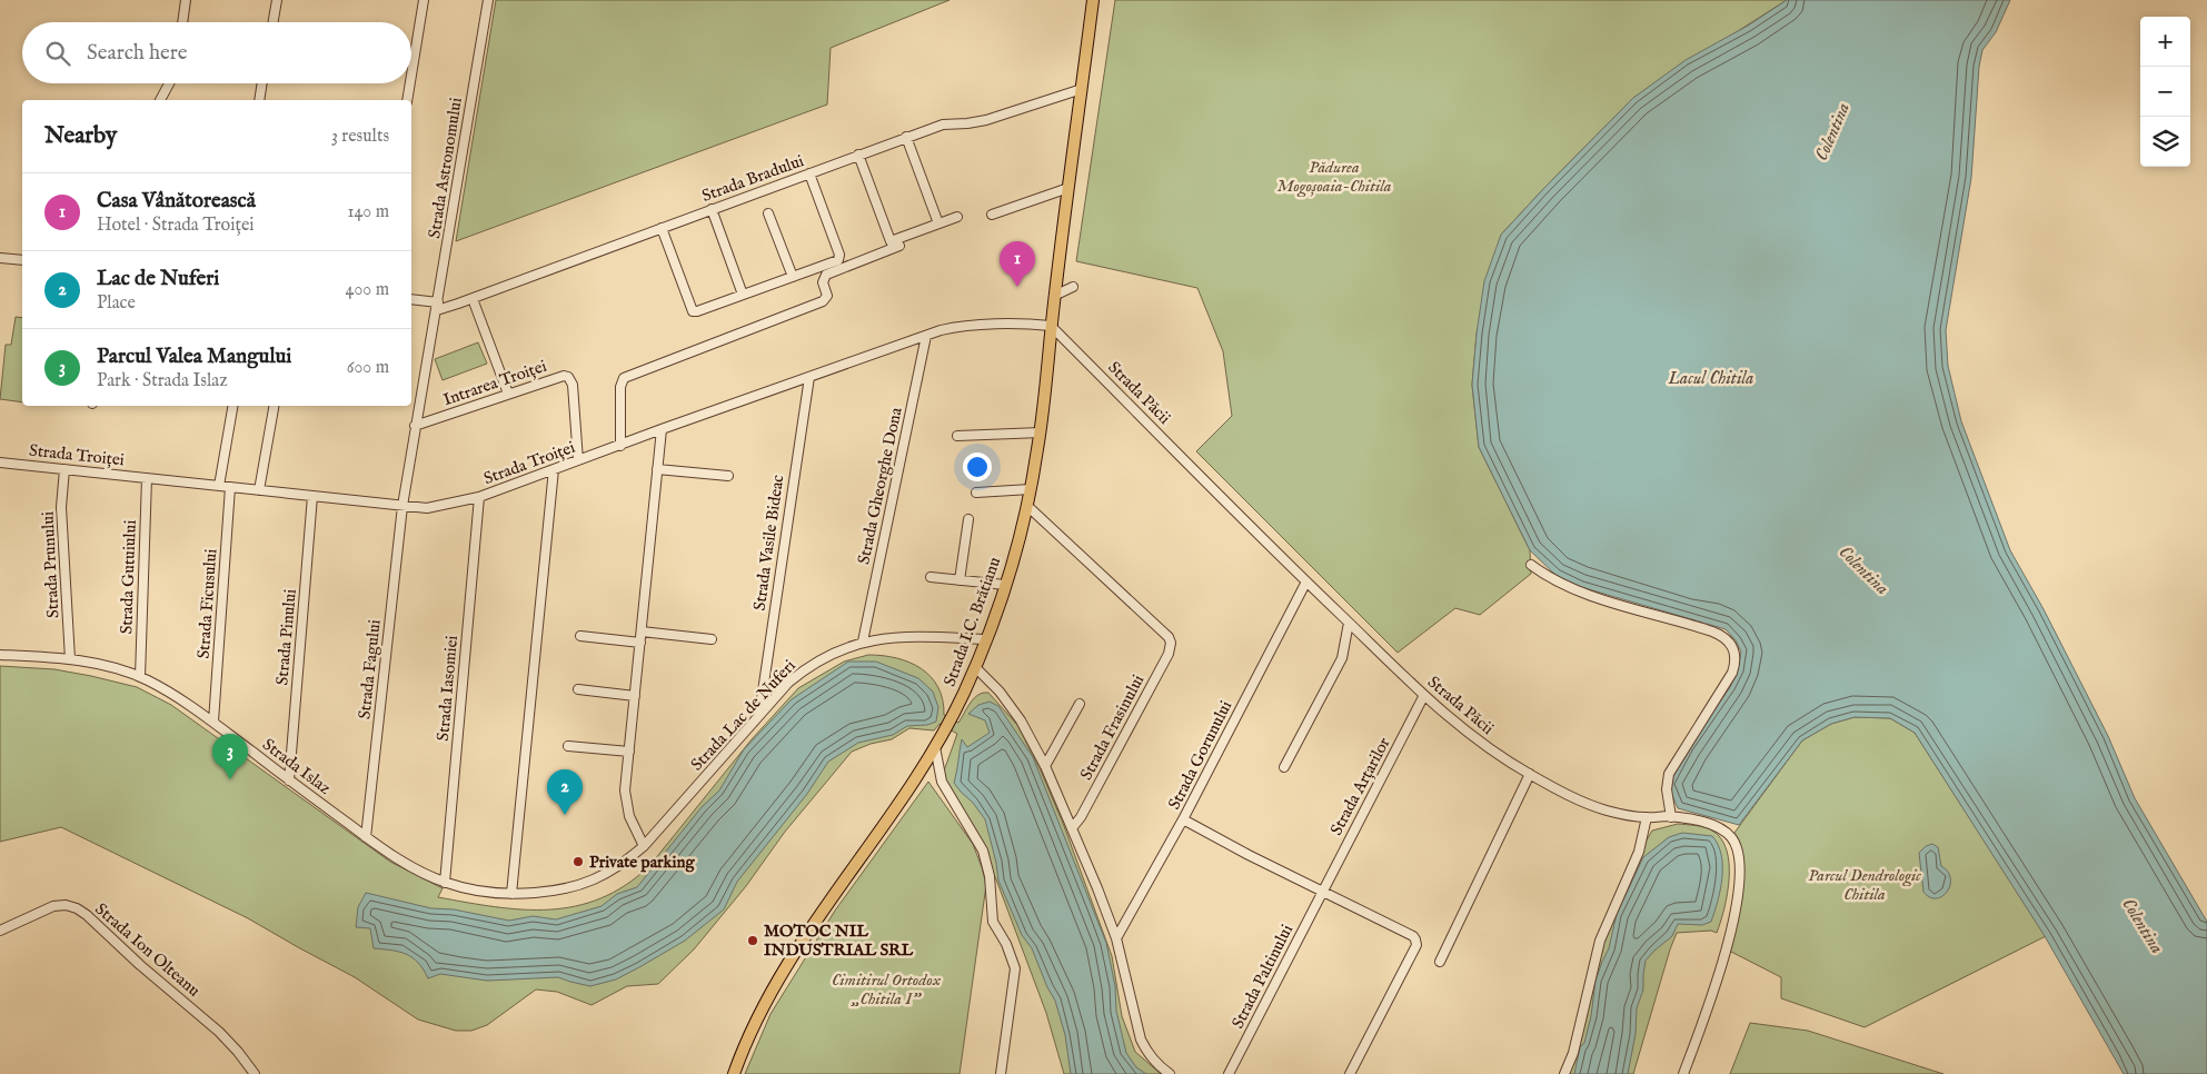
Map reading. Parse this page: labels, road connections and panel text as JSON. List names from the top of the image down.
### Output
{
  "streets": {
    "main road": ["Strada I.C. Brătianu"],
    "street": [
      "Strada Astronomului",
      "Strada Bradului",
      "Intrarea Troiței",
      "Strada Păcii",
      "Strada Troiței",
      "Strada Gheorghe Dona",
      "Strada Vasile Bideac",
      "Strada Prunului",
      "Strada Gutuiului",
      "Strada Ficusului",
      "Strada Pinului",
      "Strada Fagului",
      "Strada Iasomiei",
      "Strada Lac de Nuferi",
      "Strada Frasinului",
      "Strada Gorunului",
      "Strada Islaz",
      "Strada Arțarilor",
      "Strada Ion Olteanu",
      "Strada Paltinului"
    ]
  },
  "crossings": [
    ["Strada Astronomului", "Strada Bradului"],
    ["Strada Astronomului", "Intrarea Troiței"],
    ["Strada Astronomului", "Strada Troiței"],
    ["Strada Astronomului", "Strada Fagului"],
    ["Strada Bradului", "Strada I.C. Brătianu"],
    ["Intrarea Troiței", "Strada Troiței"],
    ["Strada Păcii", "Strada Troiței"],
    ["Strada Păcii", "Strada I.C. Brătianu"],
    ["Strada Păcii", "Strada Gorunului"],
    ["Strada Păcii", "Strada Arțarilor"],
    ["Strada Troiței", "Strada Gheorghe Dona"],
    ["Strada Troiței", "Strada Vasile Bideac"],
    ["Strada Troiței", "Strada Prunului"],
    ["Strada Troiței", "Strada Gutuiului"],
    ["Strada Troiței", "Strada Ficusului"],
    ["Strada Troiței", "Strada I.C. Brătianu"],
    ["Strada Troiței", "Strada Pinului"],
    ["Strada Troiței", "Strada Fagului"],
    ["Strada Troiței", "Strada Iasomiei"],
    ["Strada Gheorghe Dona", "Strada Lac de Nuferi"],
    ["Strada Vasile Bideac", "Strada Lac de Nuferi"],
    ["Strada Prunului", "Strada Islaz"],
    ["Strada Gutuiului", "Strada Islaz"],
    ["Strada Ficusului", "Strada Islaz"],
    ["Strada I.C. Brătianu", "Strada Lac de Nuferi"],
    ["Strada I.C. Brătianu", "Strada Frasinului"],
    ["Strada Pinului", "Strada Islaz"],
    ["Strada Fagului", "Strada Islaz"],
    ["Strada Iasomiei", "Strada Lac de Nuferi"],
    ["Strada Iasomiei", "Strada Islaz"],
    ["Strada Lac de Nuferi", "Strada Islaz"],
    ["Strada Arțarilor", "Strada Paltinului"]
  ],
  "water": ["Colentina", "Lacul Chitila"],
  "parks": ["Pădurea Mogoșoaia-Chitila", "Parcul Dendrologic Chitila", "Cimitirul Ortodox „Chitila I”"],
  "places": ["Private parking", "MOTOC NIL INDUSTRIAL SRL"],
  "page": {
    "map_buttons": ["+", "−"],
    "search": "Search here",
    "heading": ["Nearby", "3 results"],
    "list": [
      {
        "mark": "1",
        "name": "Casa Vânătorească",
        "note": "Hotel · Strada Troiței",
        "value": "140 m"
      },
      {
        "mark": "2",
        "name": "Lac de Nuferi",
        "note": "Place",
        "value": "400 m"
      },
      {
        "mark": "3",
        "name": "Parcul Valea Mangului",
        "note": "Park · Strada Islaz",
        "value": "600 m"
      }
    ],
    "pins": ["1", "3", "2"]
  }
}
